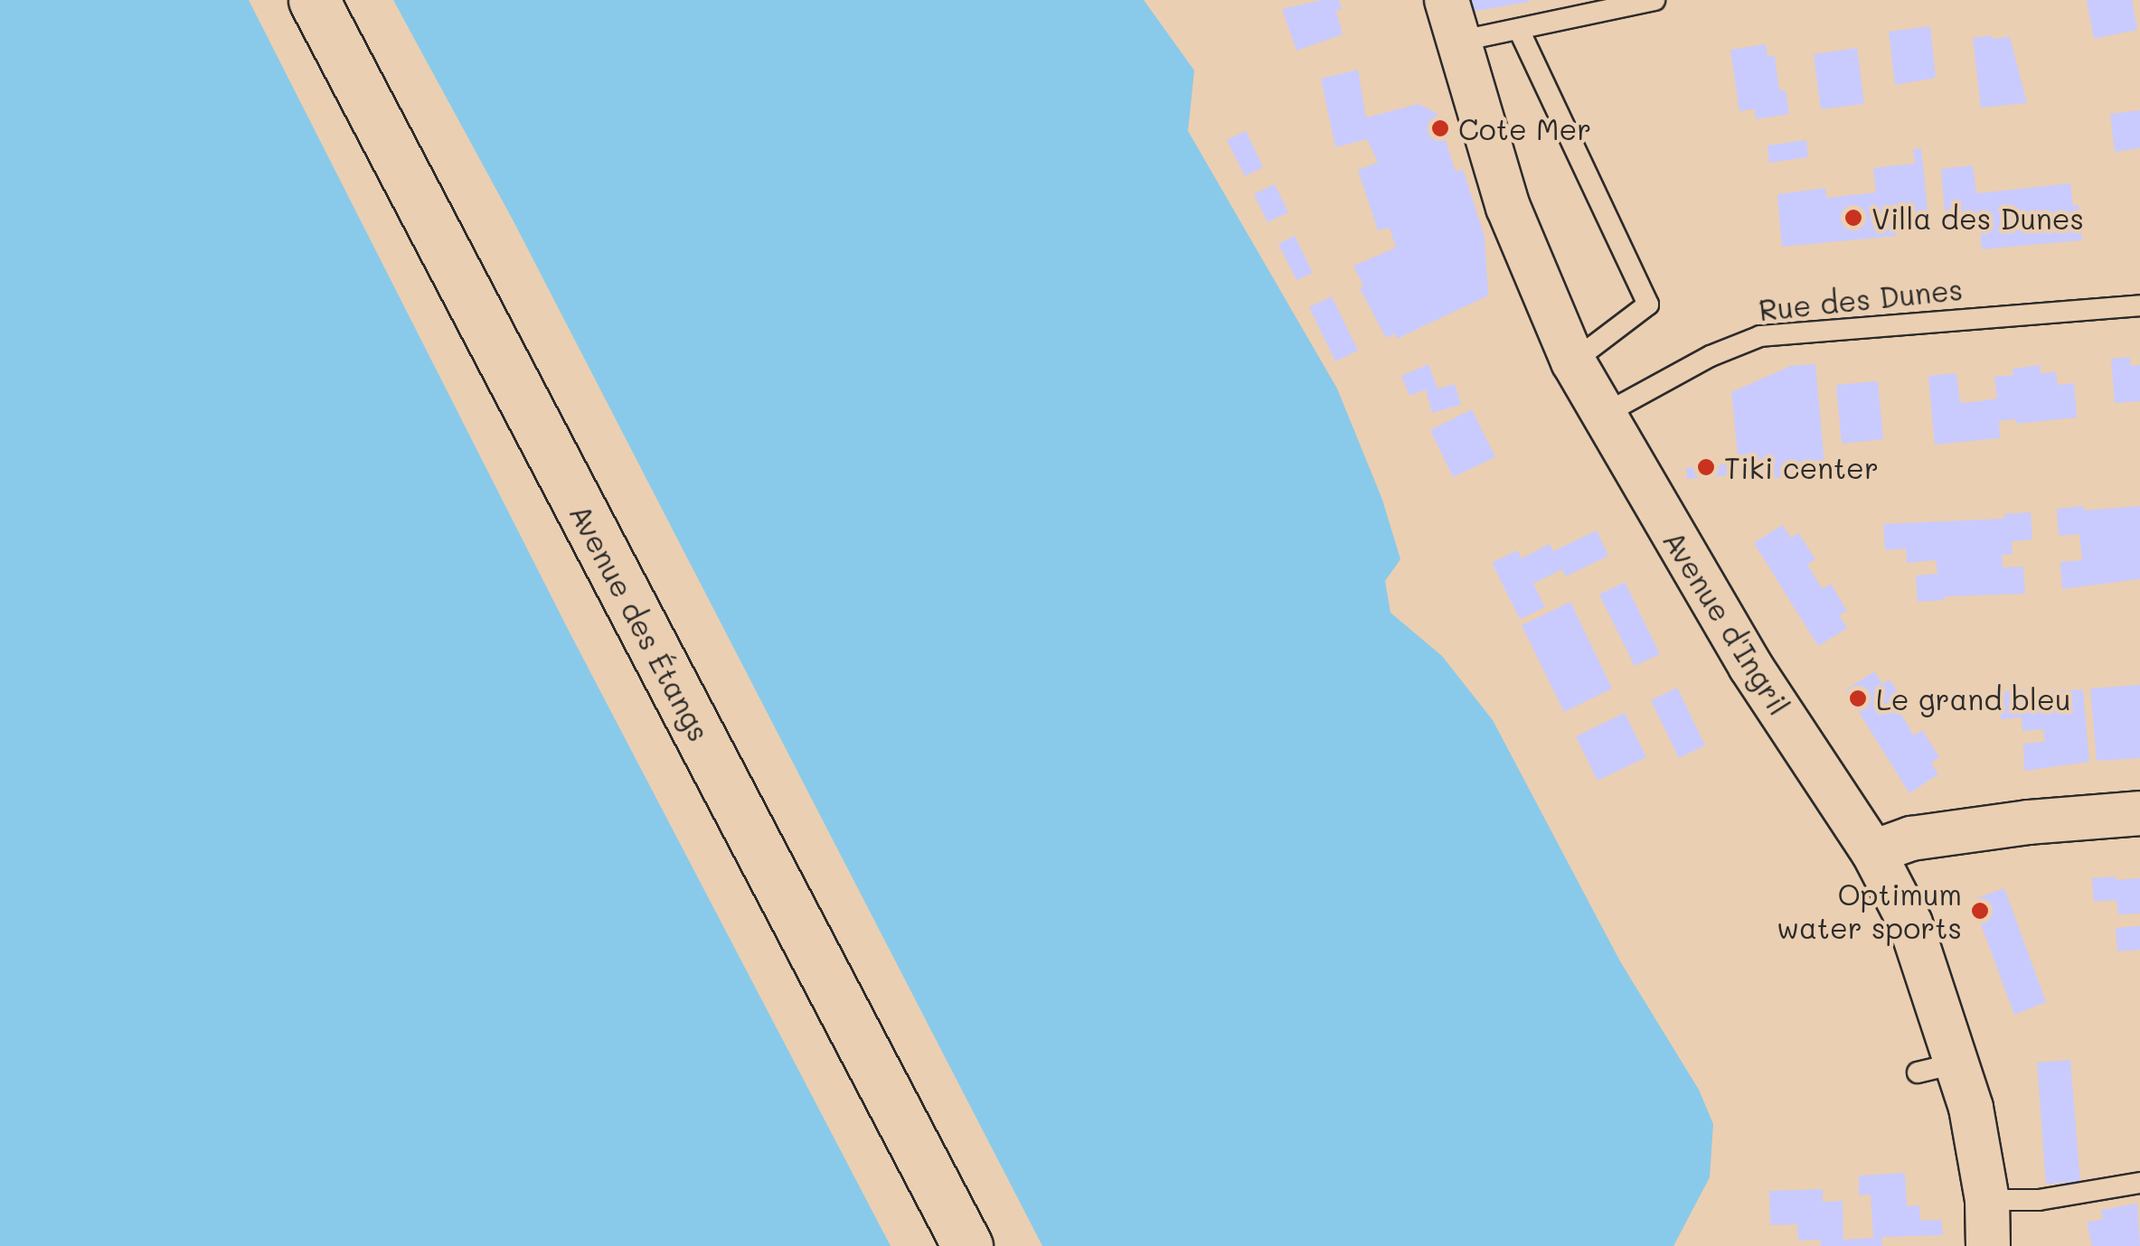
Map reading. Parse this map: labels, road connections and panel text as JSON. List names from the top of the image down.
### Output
{
  "streets": {
    "street": ["Avenue des Étangs", "Avenue d'Ingril"],
    "lane": ["Rue des Dunes"]
  },
  "crossings": [
    ["Rue des Dunes", "Avenue d'Ingril"]
  ],
  "places": [
    "Cote Mer",
    "Villa des Dunes",
    "Tiki center",
    "Le grand bleu",
    "Optimum water sports"
  ]
}
